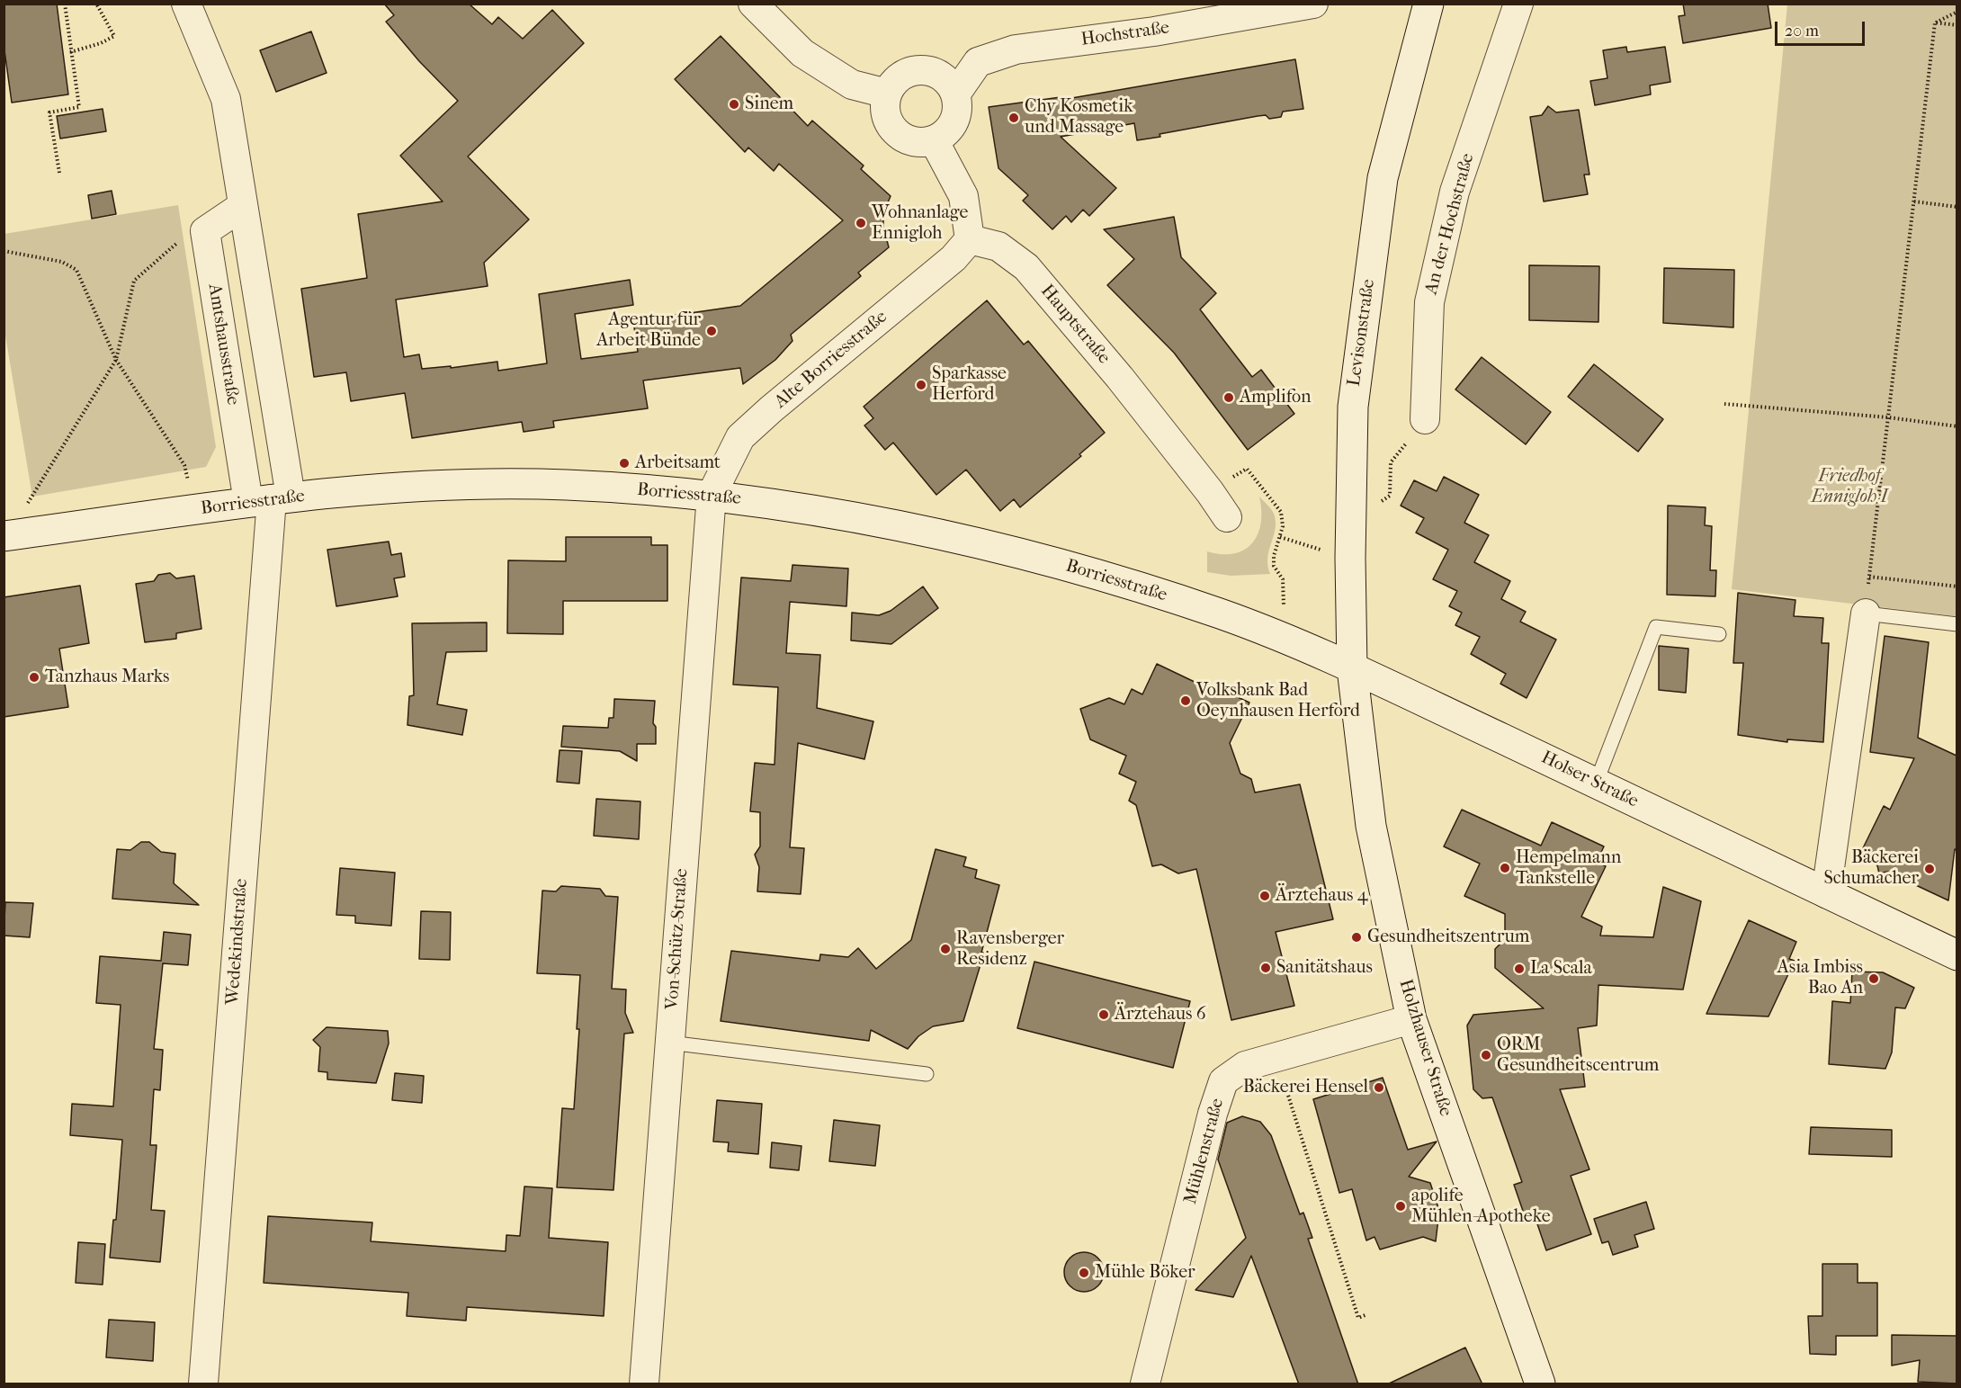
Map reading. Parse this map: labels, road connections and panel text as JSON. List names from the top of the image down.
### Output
{
  "streets": {
    "main road": [
      "Levisonstraße",
      "Borriesstraße",
      "Holser Straße",
      "Holzhauser Straße"
    ],
    "street": [
      "Hochstraße",
      "An der Hochstraße",
      "Hauptstraße",
      "Amtshausstraße",
      "Alte Borriesstraße",
      "Von-Schütz-Straße",
      "Wedekindstraße",
      "Mühlenstraße"
    ]
  },
  "crossings": [
    ["Hauptstraße", "Alte Borriesstraße"],
    ["Levisonstraße", "Borriesstraße"],
    ["Levisonstraße", "Holser Straße"],
    ["Levisonstraße", "Holzhauser Straße"],
    ["Amtshausstraße", "Borriesstraße"],
    ["Amtshausstraße", "Wedekindstraße"],
    ["Alte Borriesstraße", "Borriesstraße"],
    ["Alte Borriesstraße", "Von-Schütz-Straße"],
    ["Borriesstraße", "Holser Straße"],
    ["Borriesstraße", "Von-Schütz-Straße"],
    ["Borriesstraße", "Wedekindstraße"],
    ["Borriesstraße", "Holzhauser Straße"],
    ["Holser Straße", "Holzhauser Straße"],
    ["Holzhauser Straße", "Mühlenstraße"]
  ],
  "parks": ["Friedhof Ennigloh I"],
  "places": [
    "Sinem",
    "Chy Kosmetik und Massage",
    "Wohnanlage Ennigloh",
    "Agentur für Arbeit Bünde",
    "Sparkasse Herford",
    "Amplifon",
    "Arbeitsamt",
    "Tanzhaus Marks",
    "Volksbank Bad Oeynhausen Herford",
    "Hempelmann Tankstelle",
    "Bäckerei Schumacher",
    "Ärztehaus 4",
    "Gesundheitszentrum",
    "Ravensberger Residenz",
    "Sanitätshaus",
    "La Scala",
    "Asia Imbiss Bao An",
    "Ärztehaus 6",
    "ORM Gesundheitscentrum",
    "Bäckerei Hensel",
    "apolife Mühlen-Apotheke",
    "Mühle Böker"
  ],
  "scale_bar": "20 m"
}
